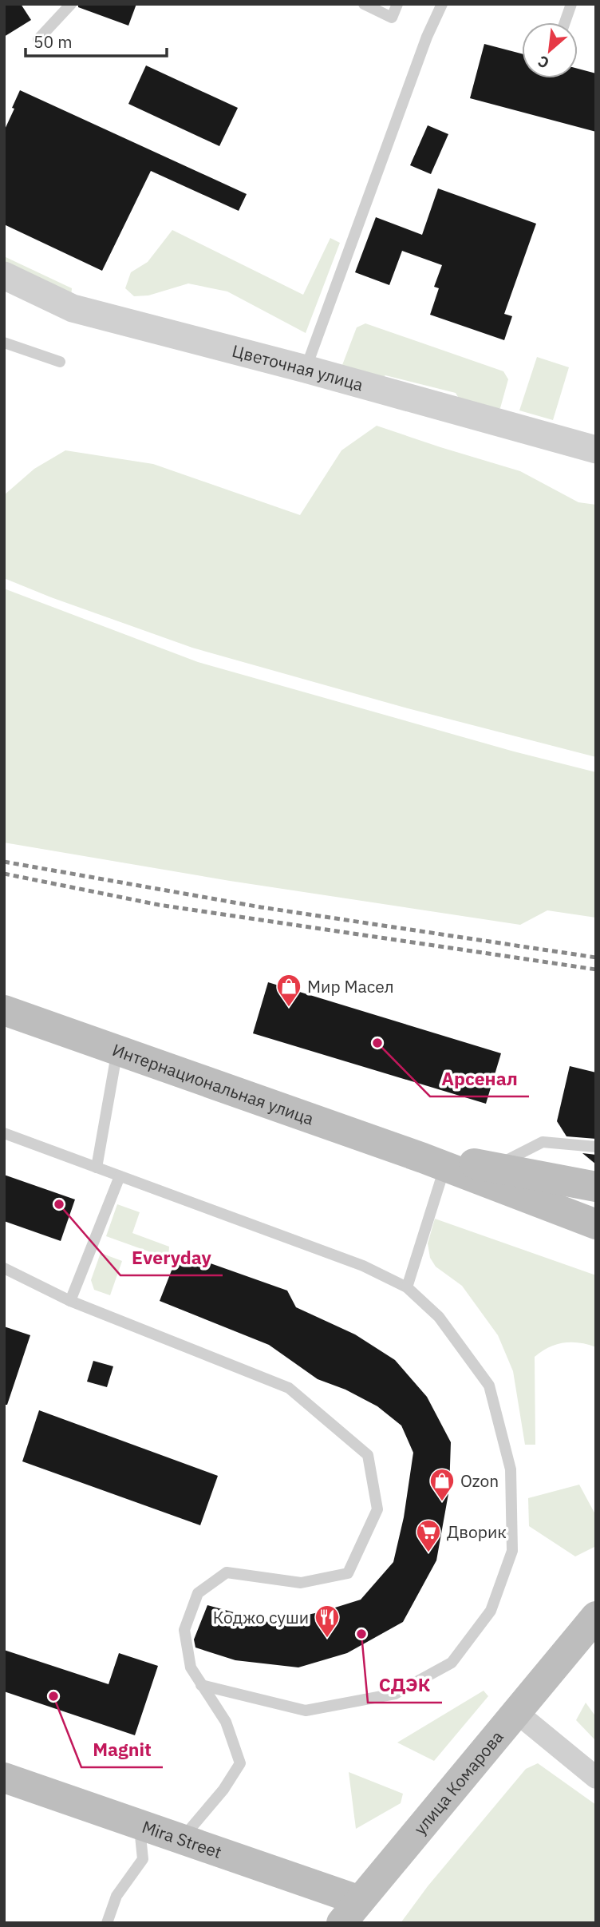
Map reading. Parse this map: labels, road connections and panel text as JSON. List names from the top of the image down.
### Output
{
  "streets": {
    "main road": ["Интернациональная улица", "улица Комарова", "Mira Street"],
    "street": ["Цветочная улица"]
  },
  "crossings": [
    ["улица Комарова", "Mira Street"]
  ],
  "places": {
    "shop": ["Мир Масел", "Ozon"],
    "other": [
      "Арсенал",
      "Everyday",
      "СДЭК",
      "Magnit"
    ],
    "supermarket": ["Дворик"],
    "restaurant": ["Коджо суши"]
  },
  "scale_bar": "50 m",
  "north": "bottom left"
}
